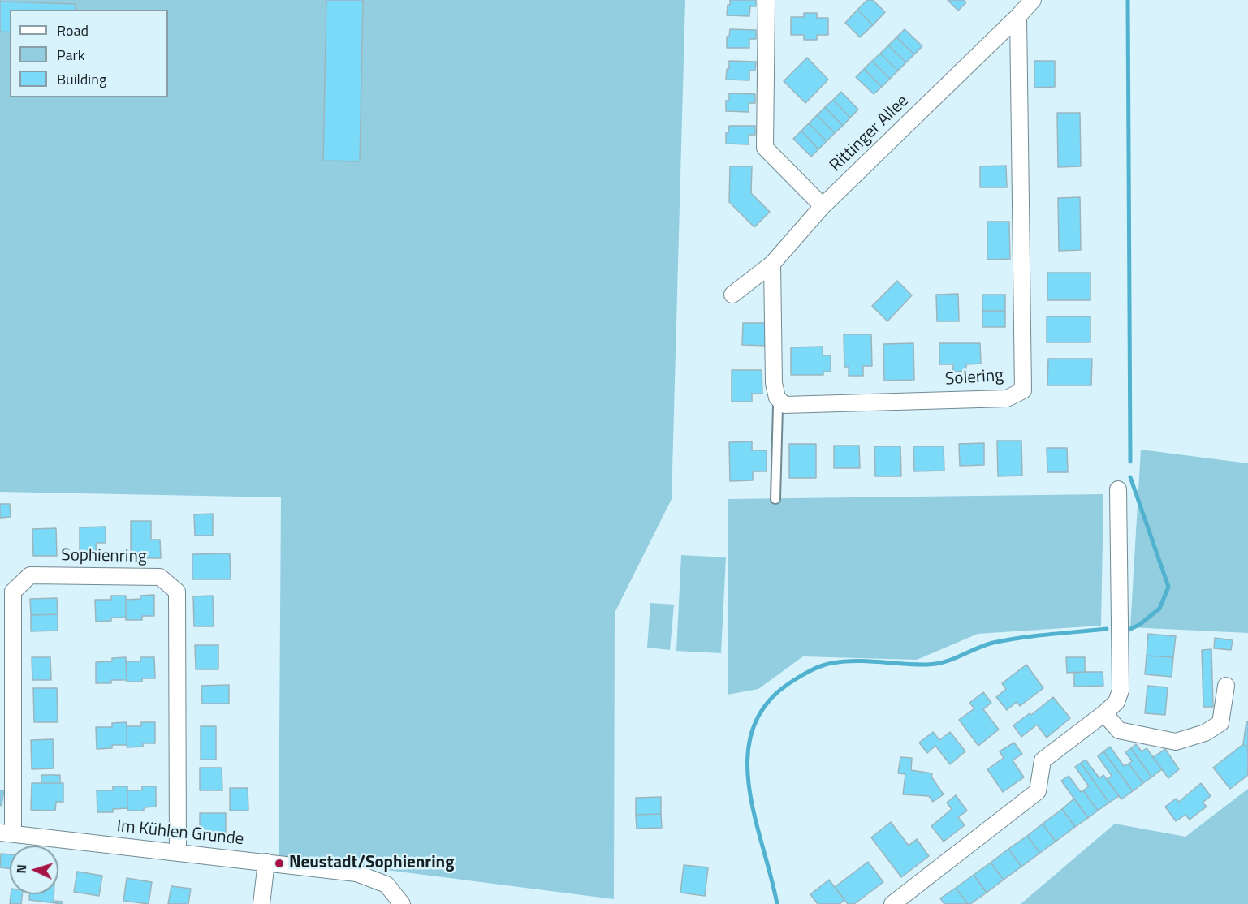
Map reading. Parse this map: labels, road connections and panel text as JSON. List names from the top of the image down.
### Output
{
  "streets": {
    "street": [
      "Rittinger Allee",
      "Solering",
      "Sophienring",
      "Im Kühlen Grunde"
    ]
  },
  "crossings": [
    ["Rittinger Allee", "Solering"],
    ["Sophienring", "Im Kühlen Grunde"]
  ],
  "places": ["Neustadt/Sophienring"],
  "legend": ["Road", "Park", "Building"],
  "north": "left"
}
